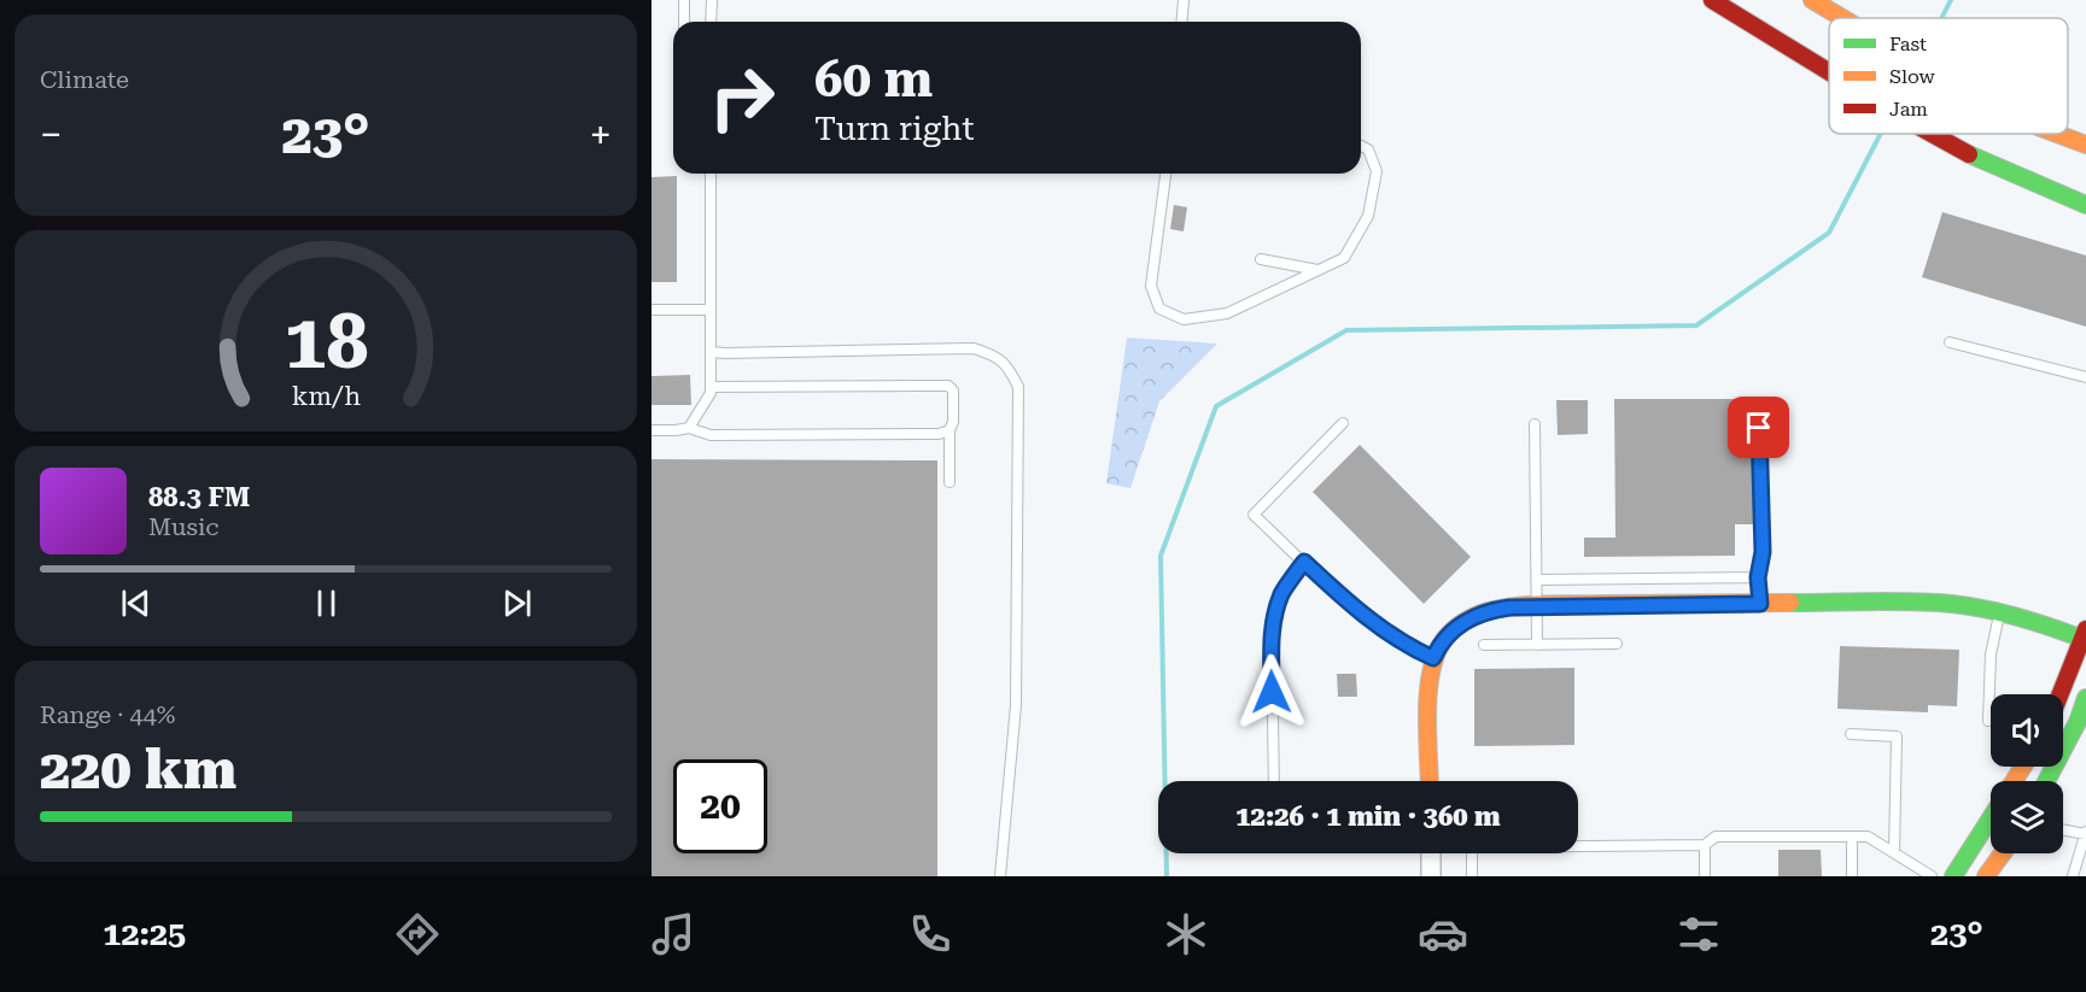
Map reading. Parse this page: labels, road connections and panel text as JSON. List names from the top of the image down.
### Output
{
  "legend": ["Fast", "Slow", "Jam"],
  "page": {
    "tile": [
      "Climate",
      ["Range · 44%", "220 km"]
    ],
    "turn": ["60 m", "Turn right"],
    "heat": ["−", "23°", "+"],
    "song": ["88.3 FM", "Music"],
    "limit": "20",
    "trip": "12:26 · 1 min · 360 m",
    "tabs": ["12:25", "23°"],
    "gauge": ["18", "km/h"]
  }
}
